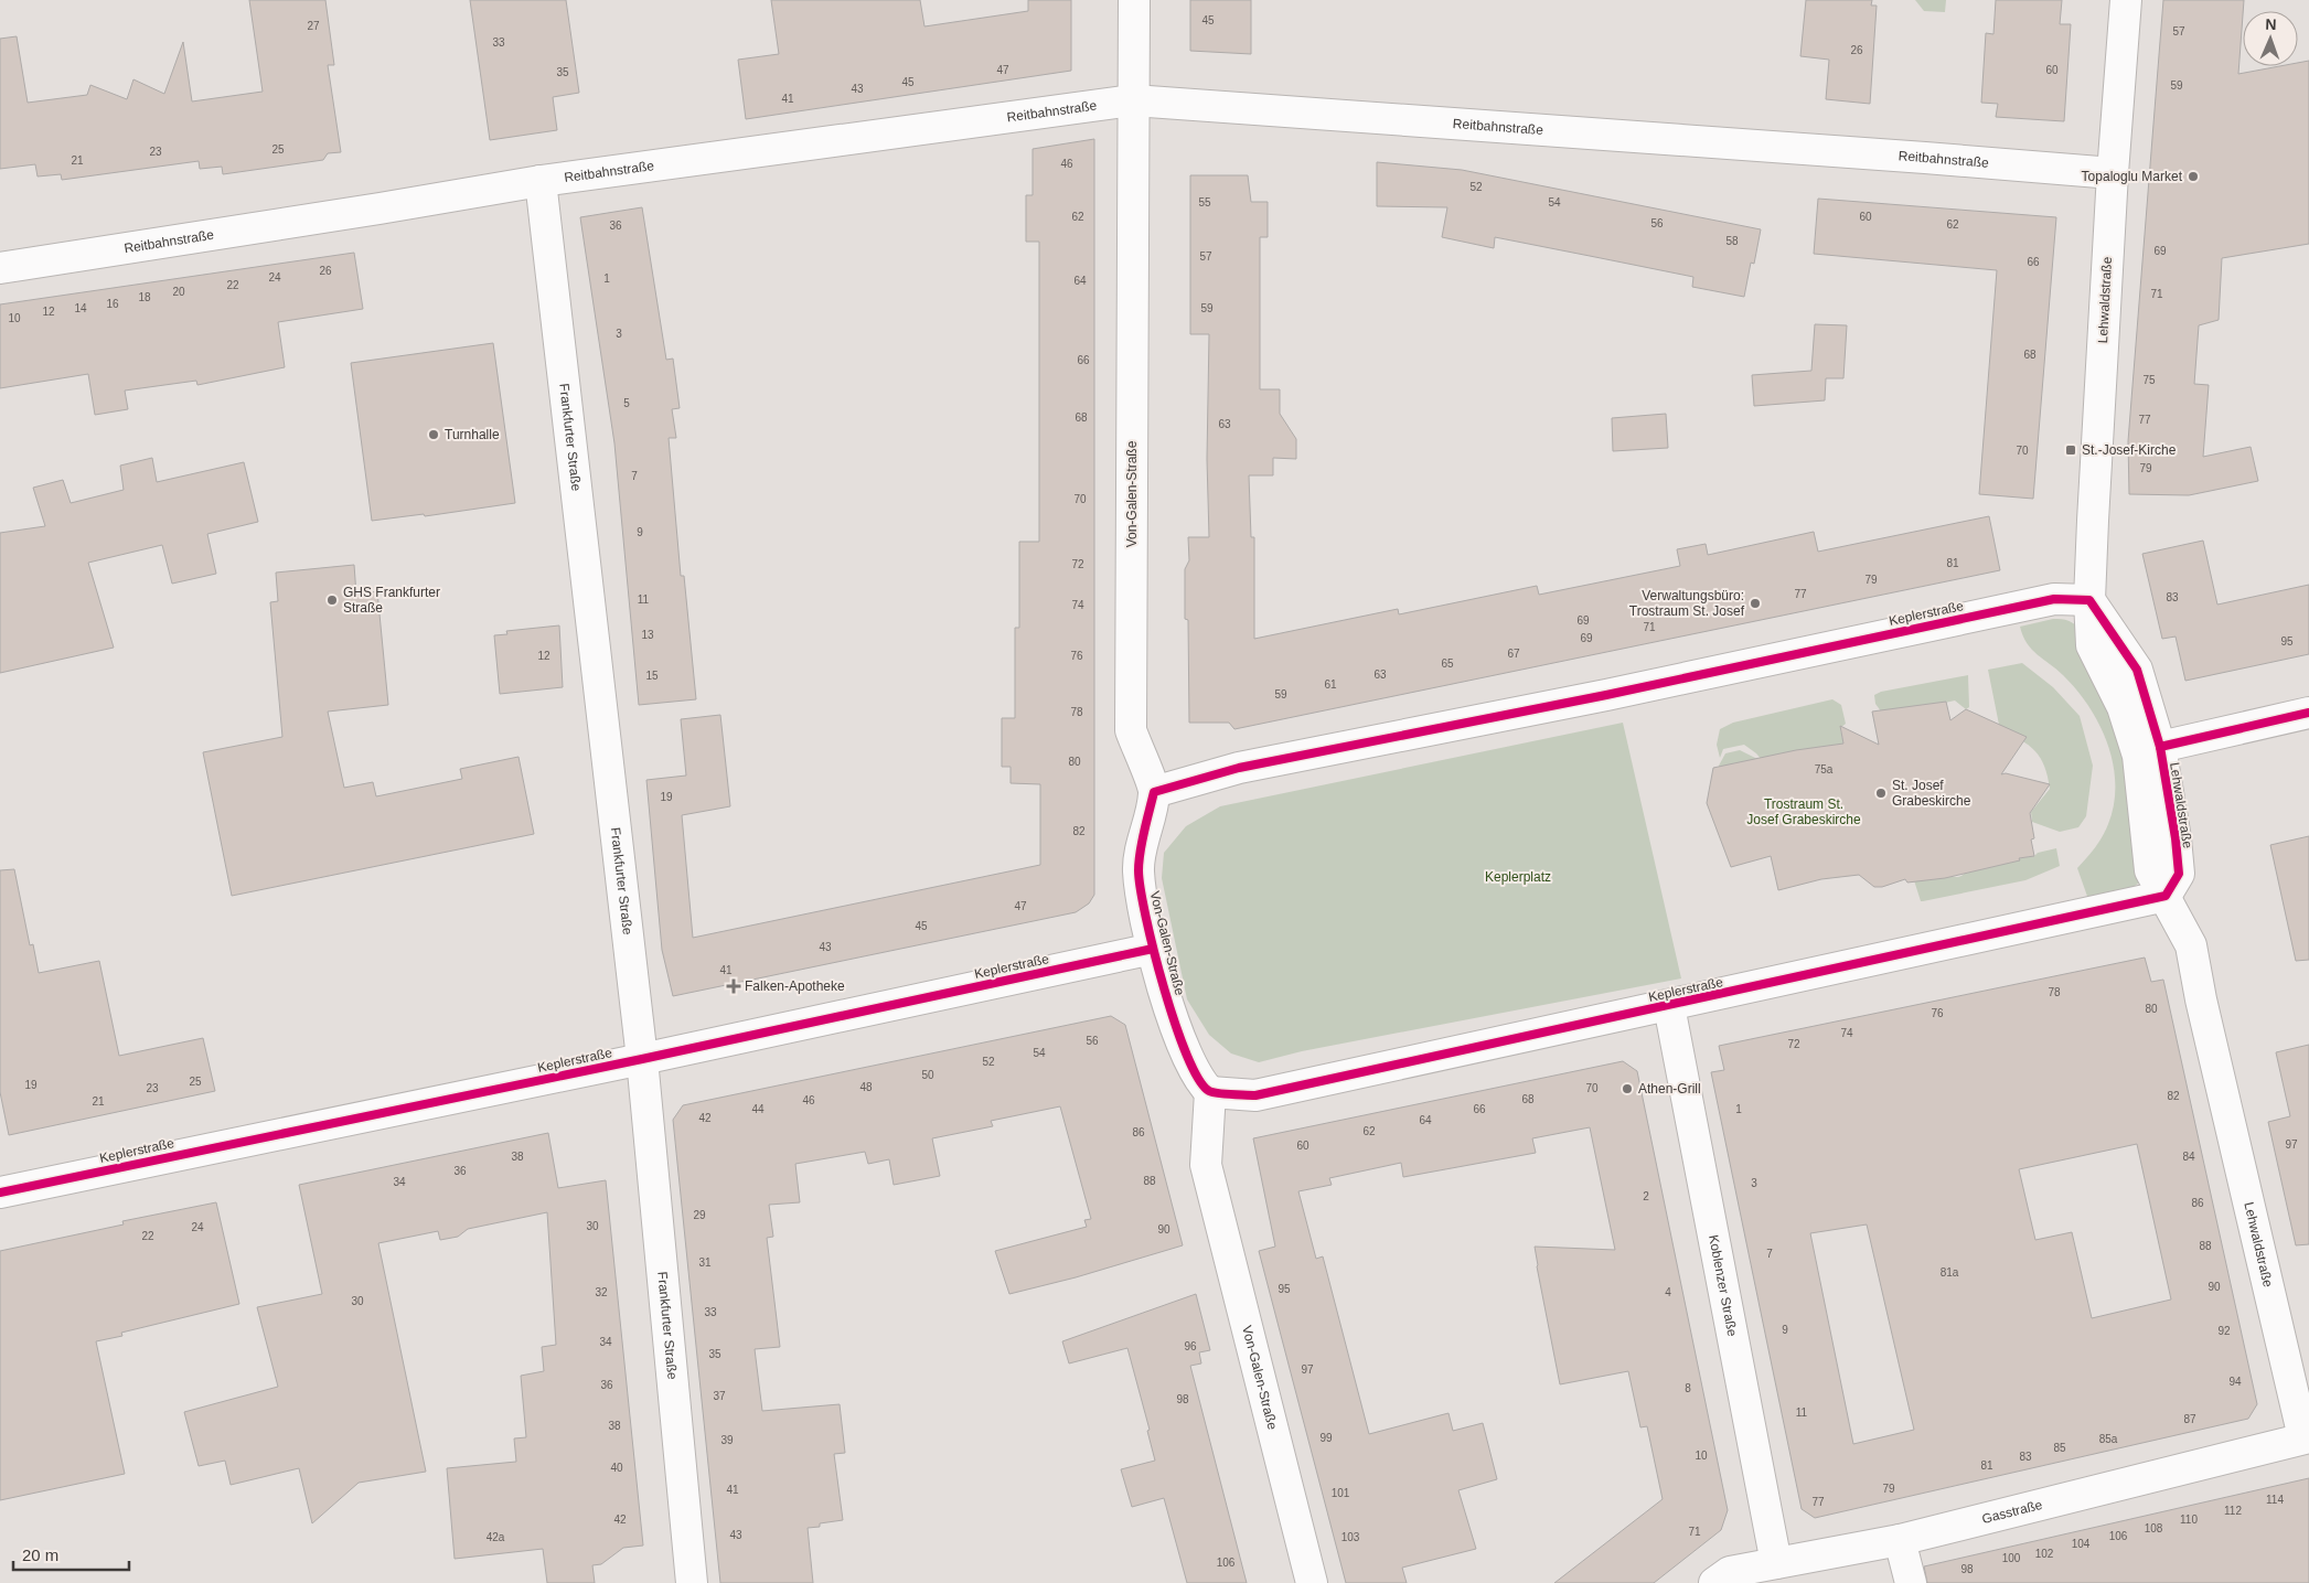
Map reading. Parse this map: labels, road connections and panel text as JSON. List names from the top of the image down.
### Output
{
  "streets": {
    "street": [
      "Reitbahnstraße",
      "Lehwaldstraße",
      "Frankfurter Straße",
      "Von-Galen-Straße",
      "Keplerstraße",
      "Koblenzer Straße",
      "Gasstraße"
    ]
  },
  "crossings": [
    ["Reitbahnstraße", "Lehwaldstraße"],
    ["Reitbahnstraße", "Frankfurter Straße"],
    ["Reitbahnstraße", "Von-Galen-Straße"],
    ["Lehwaldstraße", "Keplerstraße"],
    ["Lehwaldstraße", "Gasstraße"],
    ["Frankfurter Straße", "Keplerstraße"],
    ["Von-Galen-Straße", "Keplerstraße"],
    ["Keplerstraße", "Koblenzer Straße"],
    ["Koblenzer Straße", "Gasstraße"]
  ],
  "parks": ["Trostraum St. Josef Grabeskirche", "Keplerplatz"],
  "places": {
    "other": [
      "Topaloglu Market",
      "Turnhalle",
      "GHS Frankfurter Straße",
      "Verwaltungsbüro: Trostraum St. Josef",
      "St. Josef Grabeskirche",
      "Athen-Grill"
    ],
    "transit": ["St.-Josef-Kirche"],
    "health": ["Falken-Apotheke"]
  },
  "house_numbers": [
    "45",
    "27",
    "57",
    "33",
    "26",
    "47",
    "60",
    "35",
    "45",
    "59",
    "43",
    "41",
    "25",
    "23",
    "21",
    "46",
    "52",
    "55",
    "54",
    "62",
    "60",
    "56",
    "62",
    "36",
    "58",
    "69",
    "57",
    "66",
    "26",
    "24",
    "1",
    "64",
    "22",
    "20",
    "71",
    "18",
    "16",
    "14",
    "59",
    "12",
    "10",
    "3",
    "68",
    "66",
    "75",
    "5",
    "68",
    "77",
    "63",
    "70",
    "79",
    "7",
    "70",
    "9",
    "81",
    "72",
    "79",
    "77",
    "83",
    "11",
    "74",
    "69",
    "71",
    "13",
    "69",
    "95",
    "67",
    "12",
    "76",
    "65",
    "63",
    "15",
    "61",
    "59",
    "78",
    "80",
    "75a",
    "19",
    "82",
    "47",
    "45",
    "43",
    "41",
    "78",
    "80",
    "76",
    "74",
    "56",
    "72",
    "54",
    "52",
    "50",
    "25",
    "19",
    "48",
    "23",
    "70",
    "82",
    "68",
    "46",
    "21",
    "44",
    "66",
    "1",
    "42",
    "64",
    "62",
    "86",
    "97",
    "60",
    "38",
    "84",
    "36",
    "88",
    "34",
    "3",
    "2",
    "86",
    "29",
    "30",
    "24",
    "90",
    "22",
    "88",
    "7",
    "31",
    "81a",
    "90",
    "95",
    "32",
    "4",
    "30",
    "33",
    "9",
    "92",
    "34",
    "96",
    "35",
    "97",
    "94",
    "36",
    "8",
    "37",
    "98",
    "11",
    "87",
    "38",
    "99",
    "85a",
    "39",
    "85",
    "10",
    "83",
    "81",
    "40",
    "79",
    "41",
    "101",
    "114",
    "77",
    "112",
    "42",
    "110",
    "108",
    "71",
    "43",
    "106",
    "42a",
    "103",
    "104",
    "102",
    "100",
    "106",
    "98"
  ],
  "scale_bar": "20 m",
  "north": "top"
}
